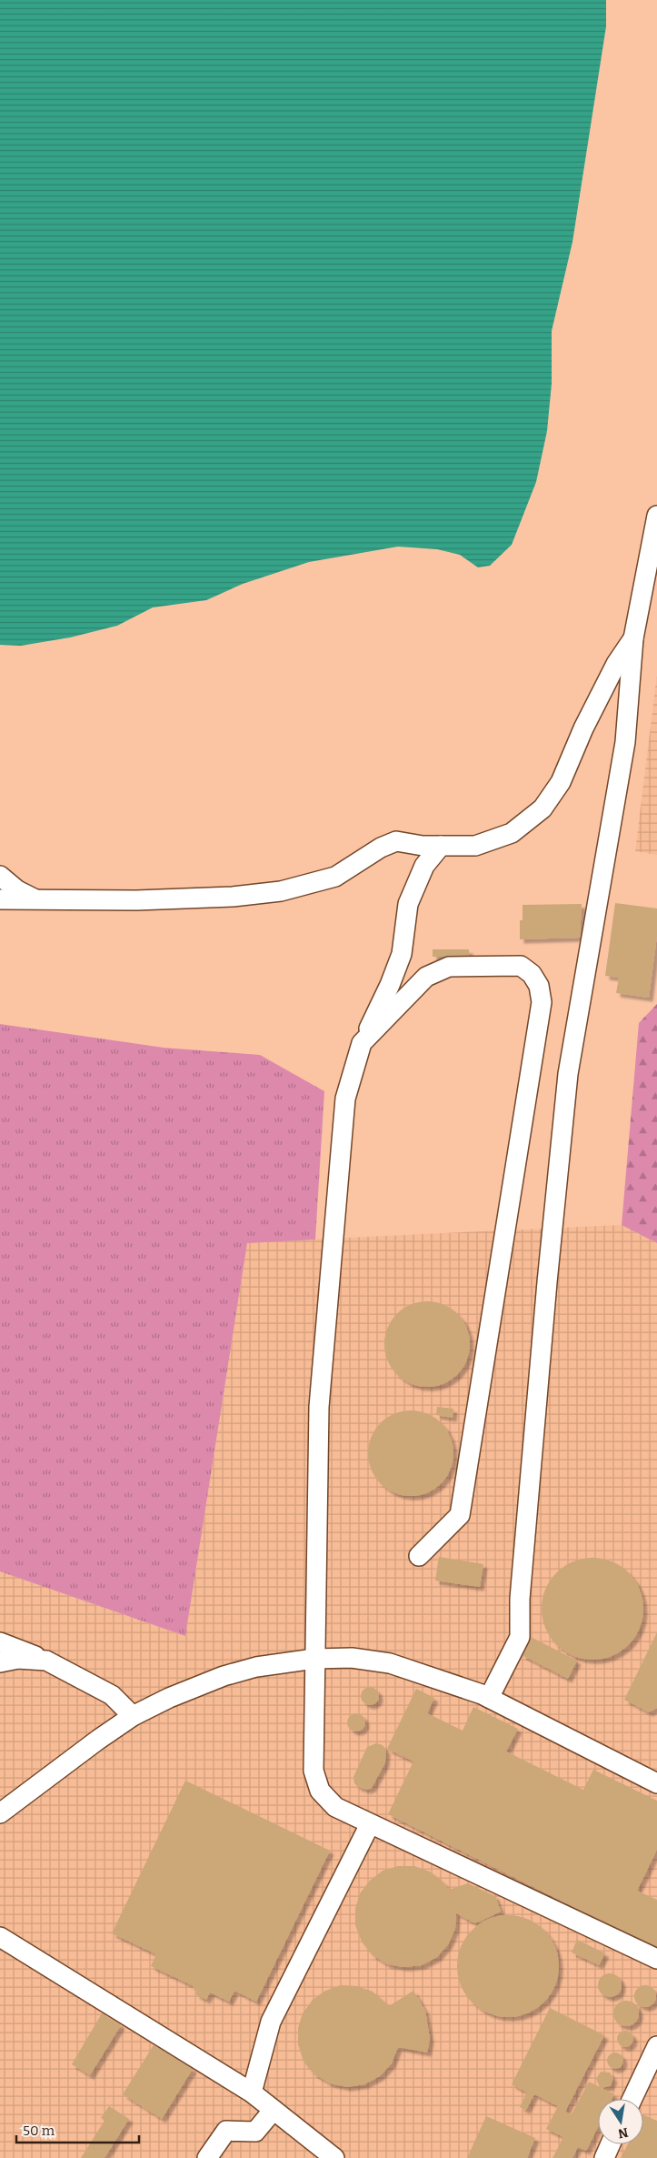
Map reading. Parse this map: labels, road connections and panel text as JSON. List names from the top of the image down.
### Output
{
  "scale_bar": "50 m",
  "north": "bottom"
}
